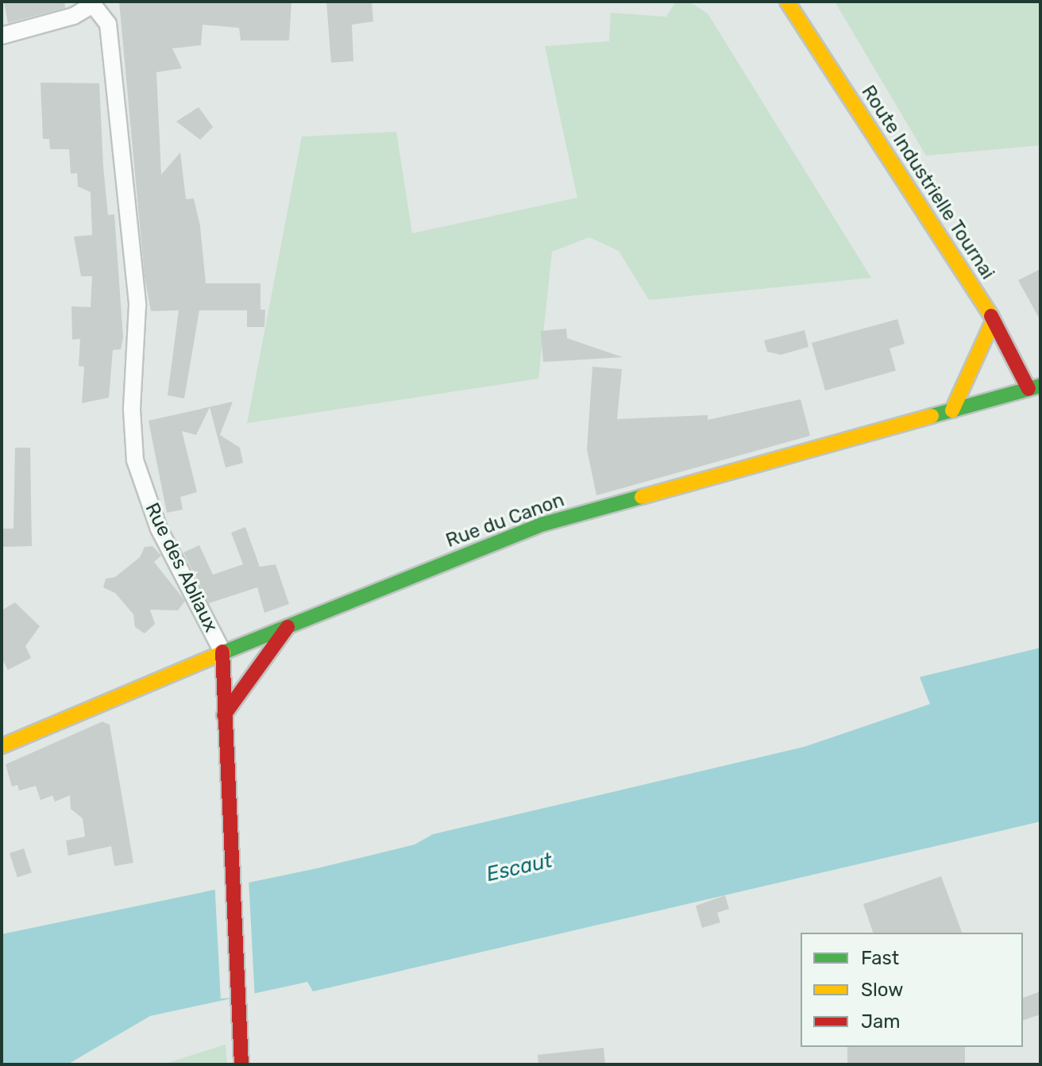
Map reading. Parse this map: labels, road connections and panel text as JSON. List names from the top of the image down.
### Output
{
  "streets": {
    "main road": ["Route Industrielle Tournai", "Rue du Canon", "Rue des Abliaux"]
  },
  "crossings": [
    ["Route Industrielle Tournai", "Rue du Canon"],
    ["Rue du Canon", "Rue des Abliaux"]
  ],
  "water": ["Escaut"],
  "legend": ["Fast", "Slow", "Jam"]
}
